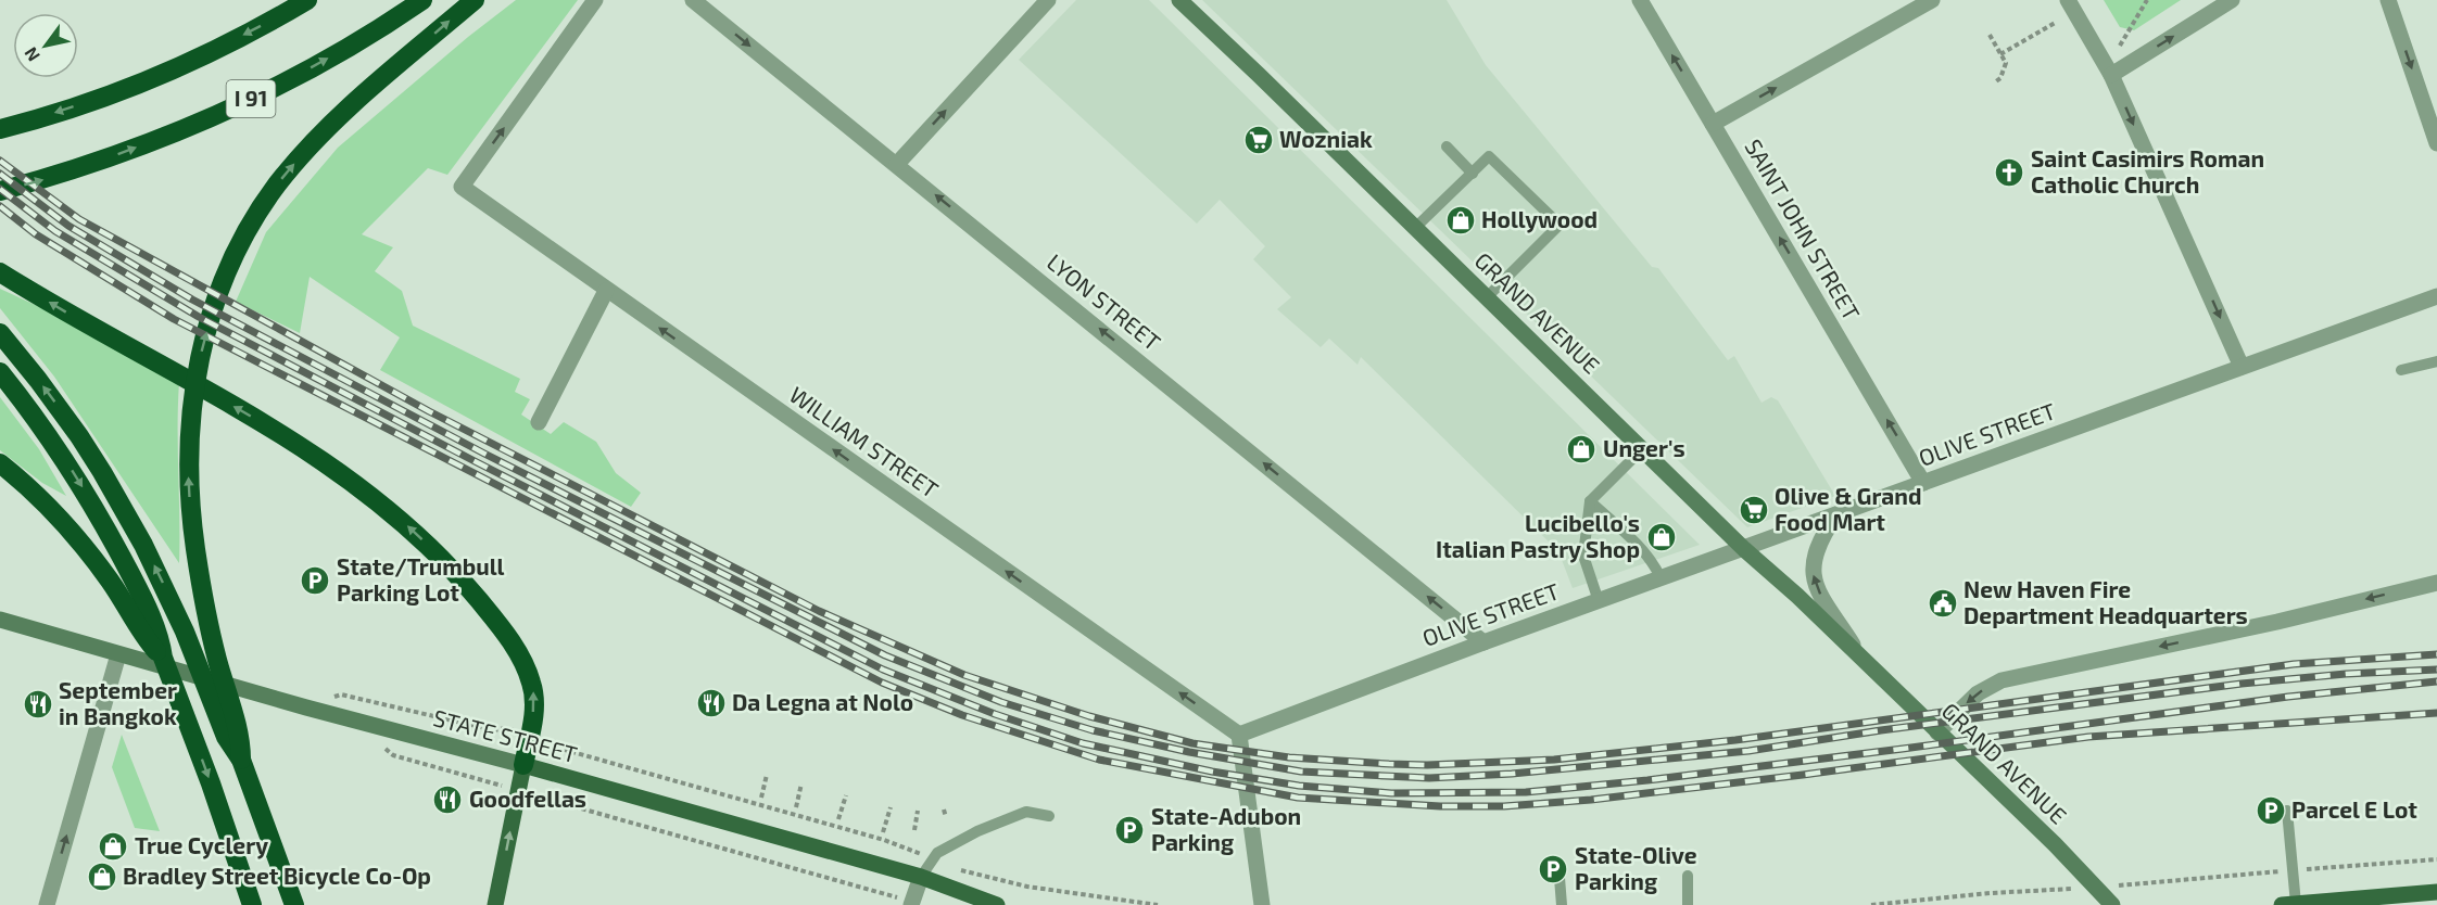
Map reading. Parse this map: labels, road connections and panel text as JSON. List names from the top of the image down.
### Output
{
  "streets": {
    "highway": ["I 91"],
    "main road": ["GRAND AVENUE", "STATE STREET"],
    "street": [
      "SAINT JOHN STREET",
      "LYON STREET",
      "OLIVE STREET",
      "WILLIAM STREET"
    ]
  },
  "crossings": [
    ["SAINT JOHN STREET", "OLIVE STREET"],
    ["LYON STREET", "OLIVE STREET"],
    ["GRAND AVENUE", "OLIVE STREET"],
    ["OLIVE STREET", "WILLIAM STREET"]
  ],
  "one_way": ["SAINT JOHN STREET", "WILLIAM STREET"],
  "places": {
    "supermarket": ["Wozniak", "Olive & Grand Food Mart"],
    "church": ["Saint Casimirs Roman Catholic Church"],
    "shop": [
      "Hollywood",
      "Unger's",
      "Lucibello's Italian Pastry Shop",
      "True Cyclery",
      "Bradley Street Bicycle Co-Op"
    ],
    "parking": [
      "State/Trumbull Parking Lot",
      "Parcel E Lot",
      "State-Adubon Parking",
      "State-Olive Parking"
    ],
    "public building": ["New Haven Fire Department Headquarters"],
    "restaurant": ["Da Legna at Nolo", "September in Bangkok", "Goodfellas"]
  },
  "north": "bottom left"
}
